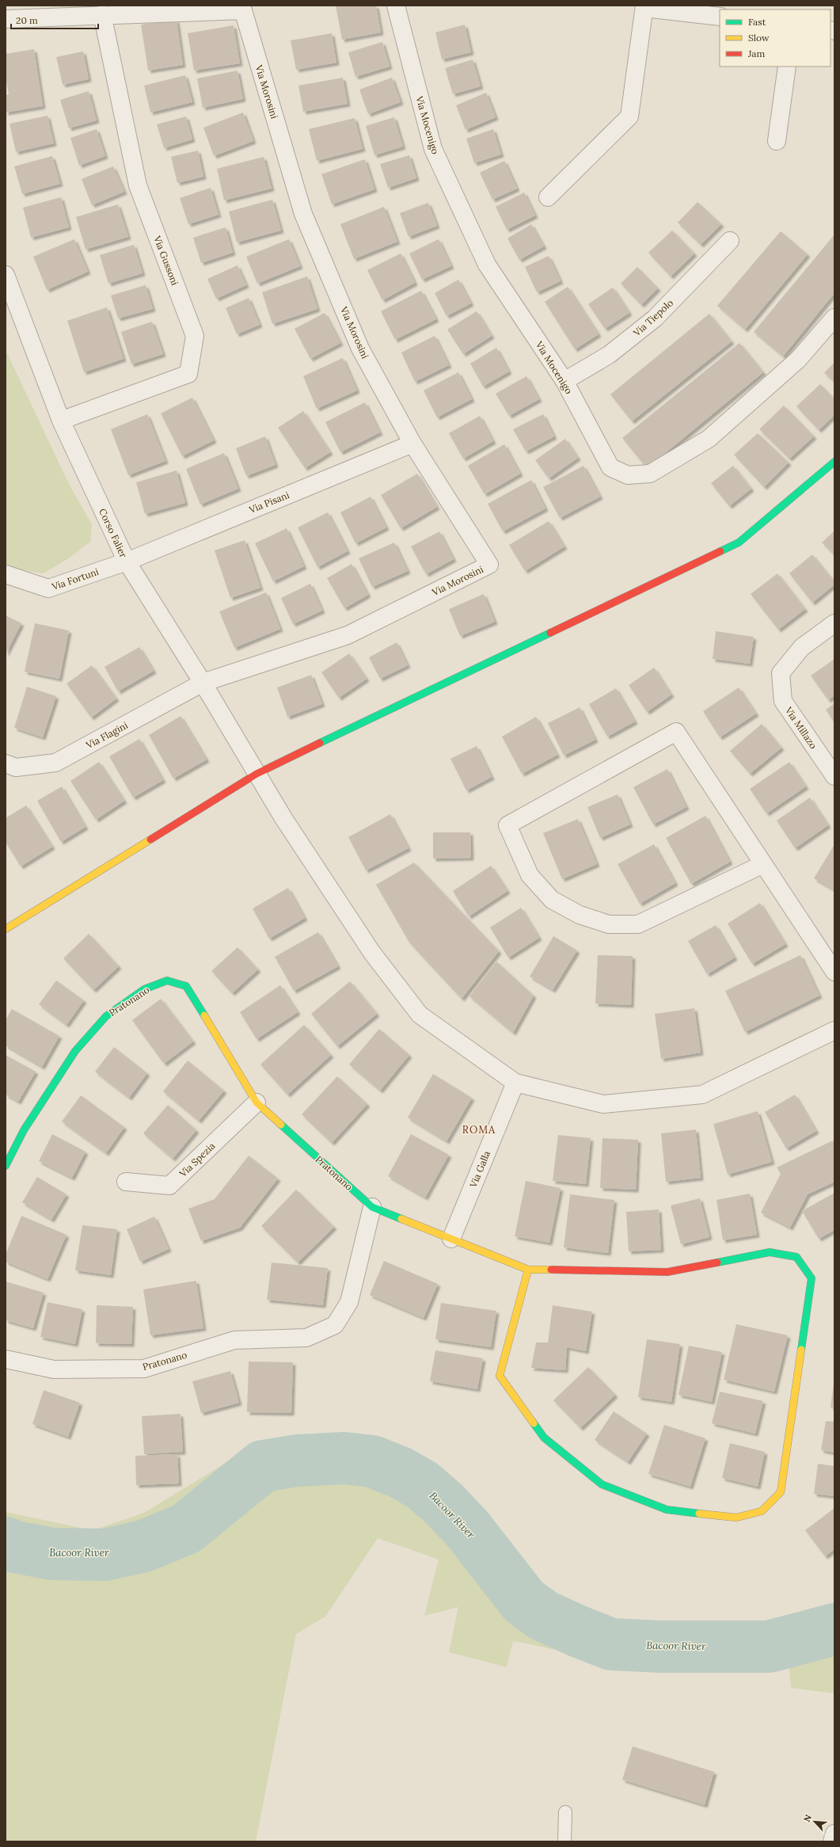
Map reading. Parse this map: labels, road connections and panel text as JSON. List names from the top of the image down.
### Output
{
  "streets": {
    "street": [
      "Via Morosini",
      "Via Mocenigo",
      "Via Gussoni",
      "Via Tiepolo",
      "Via Pisani",
      "Corso Falier",
      "Via Fortuni",
      "Via Millazo",
      "Via Flagini",
      "Pratonano",
      "Via Spezia",
      "Via Galla"
    ]
  },
  "crossings": [
    ["Via Morosini", "Via Gussoni"],
    ["Via Morosini", "Via Pisani"],
    ["Via Morosini", "Corso Falier"],
    ["Via Morosini", "Via Flagini"],
    ["Via Mocenigo", "Via Tiepolo"],
    ["Via Gussoni", "Corso Falier"],
    ["Via Pisani", "Corso Falier"],
    ["Via Pisani", "Via Fortuni"],
    ["Corso Falier", "Via Fortuni"],
    ["Corso Falier", "Via Flagini"],
    ["Corso Falier", "Via Galla"],
    ["Pratonano", "Via Spezia"]
  ],
  "districts": ["ROMA"],
  "water": ["Bacoor River"],
  "legend": ["Fast", "Slow", "Jam"],
  "scale_bar": "20 m",
  "north": "top left"
}
